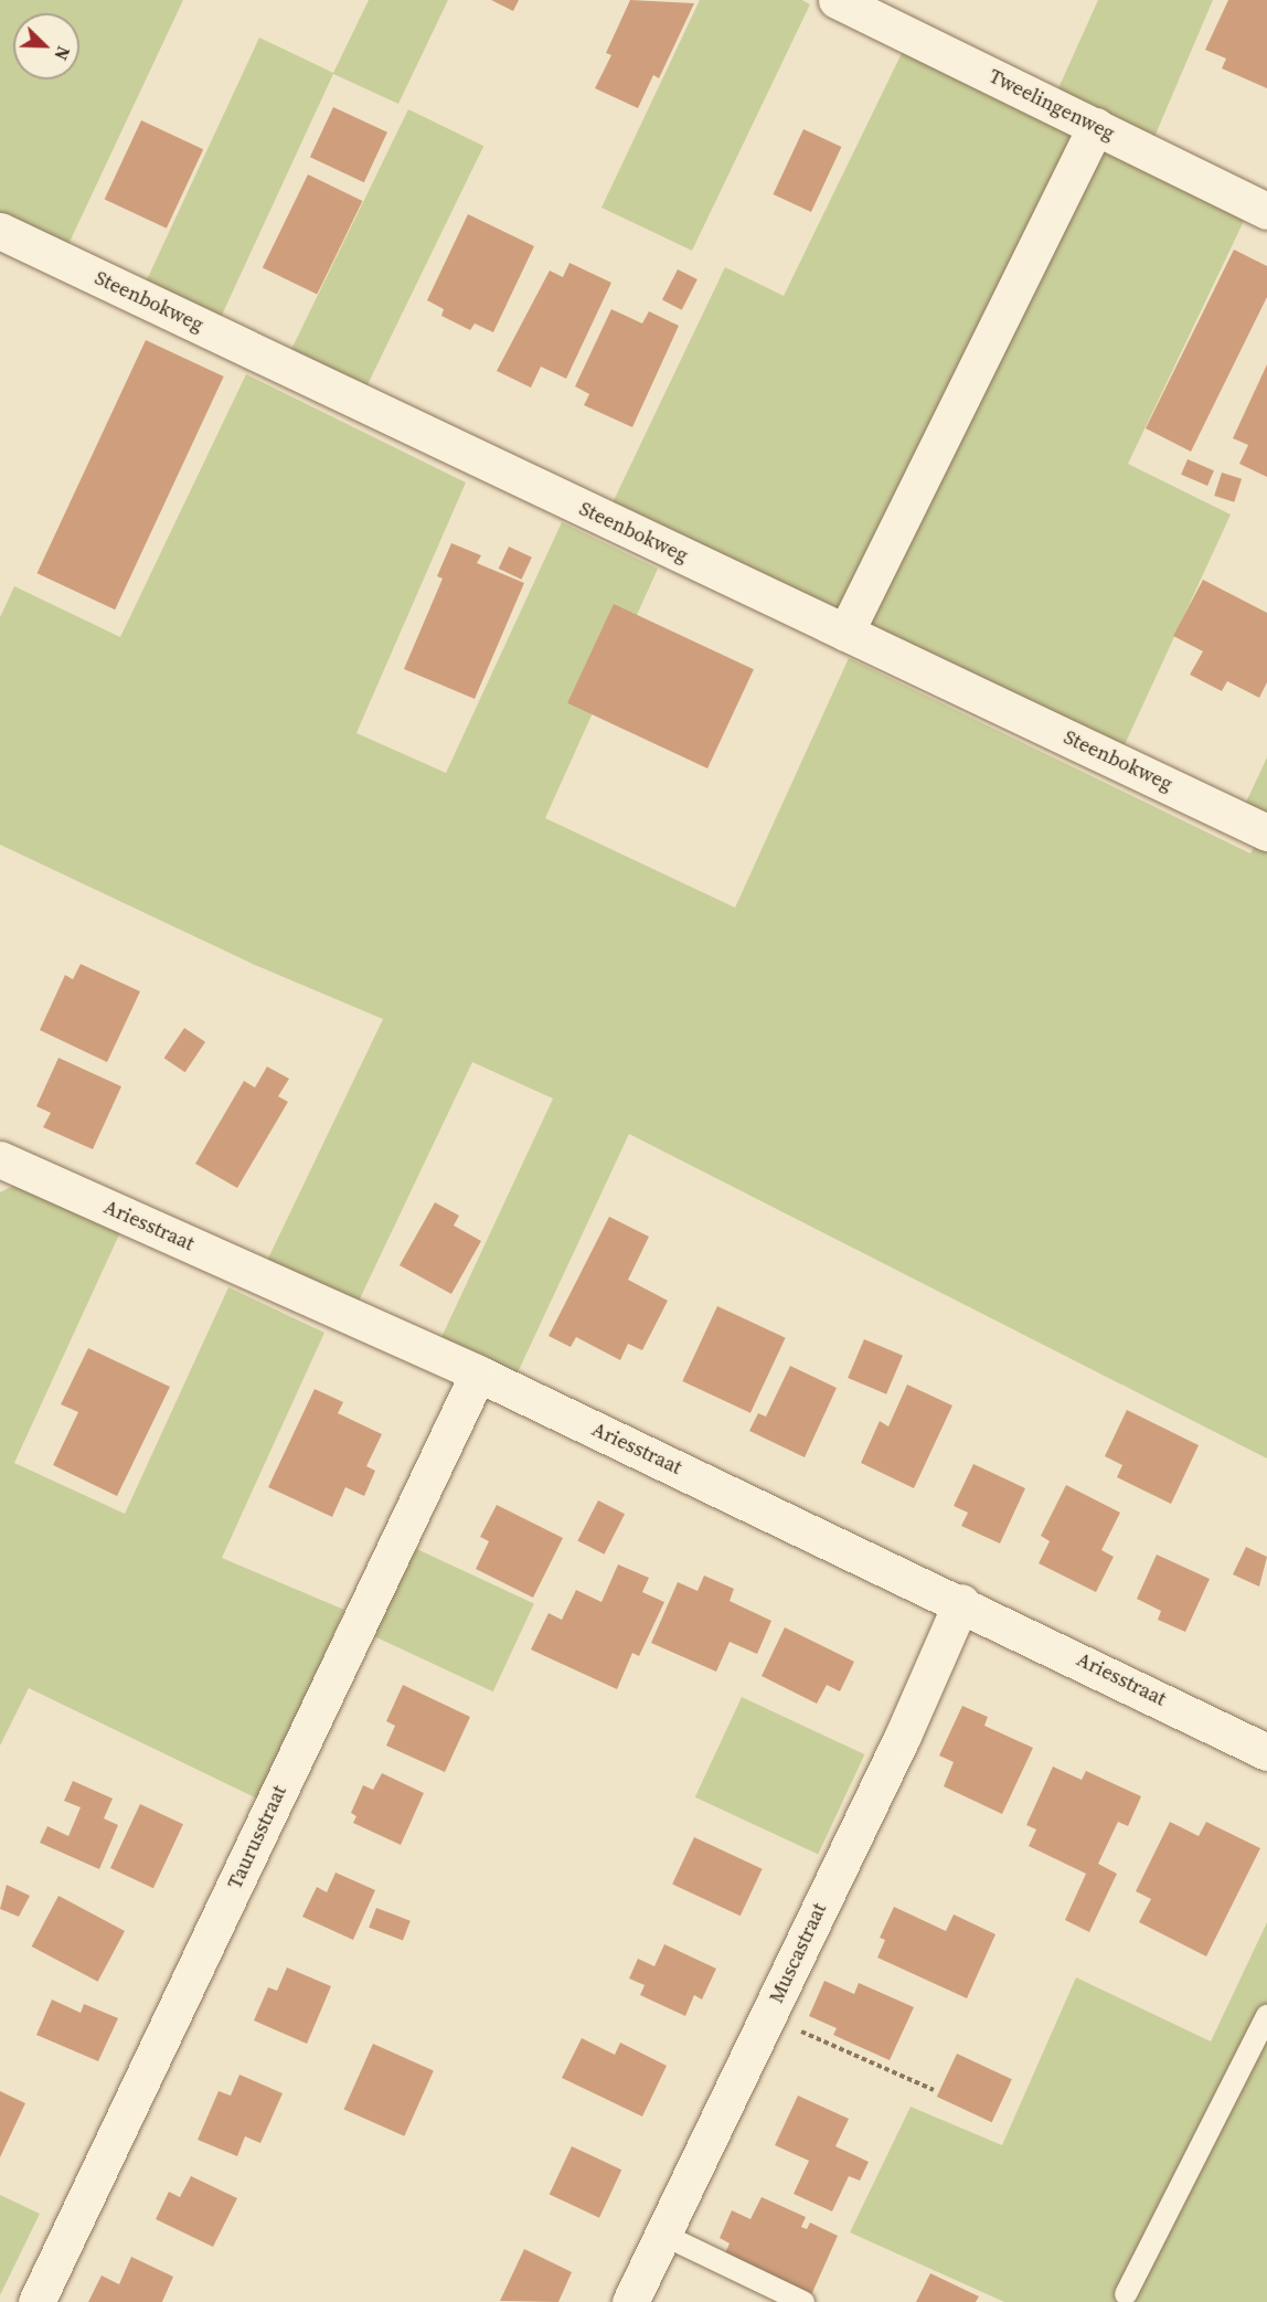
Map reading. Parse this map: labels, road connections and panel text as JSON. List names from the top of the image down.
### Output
{
  "streets": {
    "street": [
      "Tweelingenweg",
      "Steenbokweg",
      "Ariesstraat",
      "Taurusstraat",
      "Muscastraat"
    ]
  },
  "crossings": [
    ["Ariesstraat", "Taurusstraat"],
    ["Ariesstraat", "Muscastraat"]
  ],
  "north": "bottom right"
}
